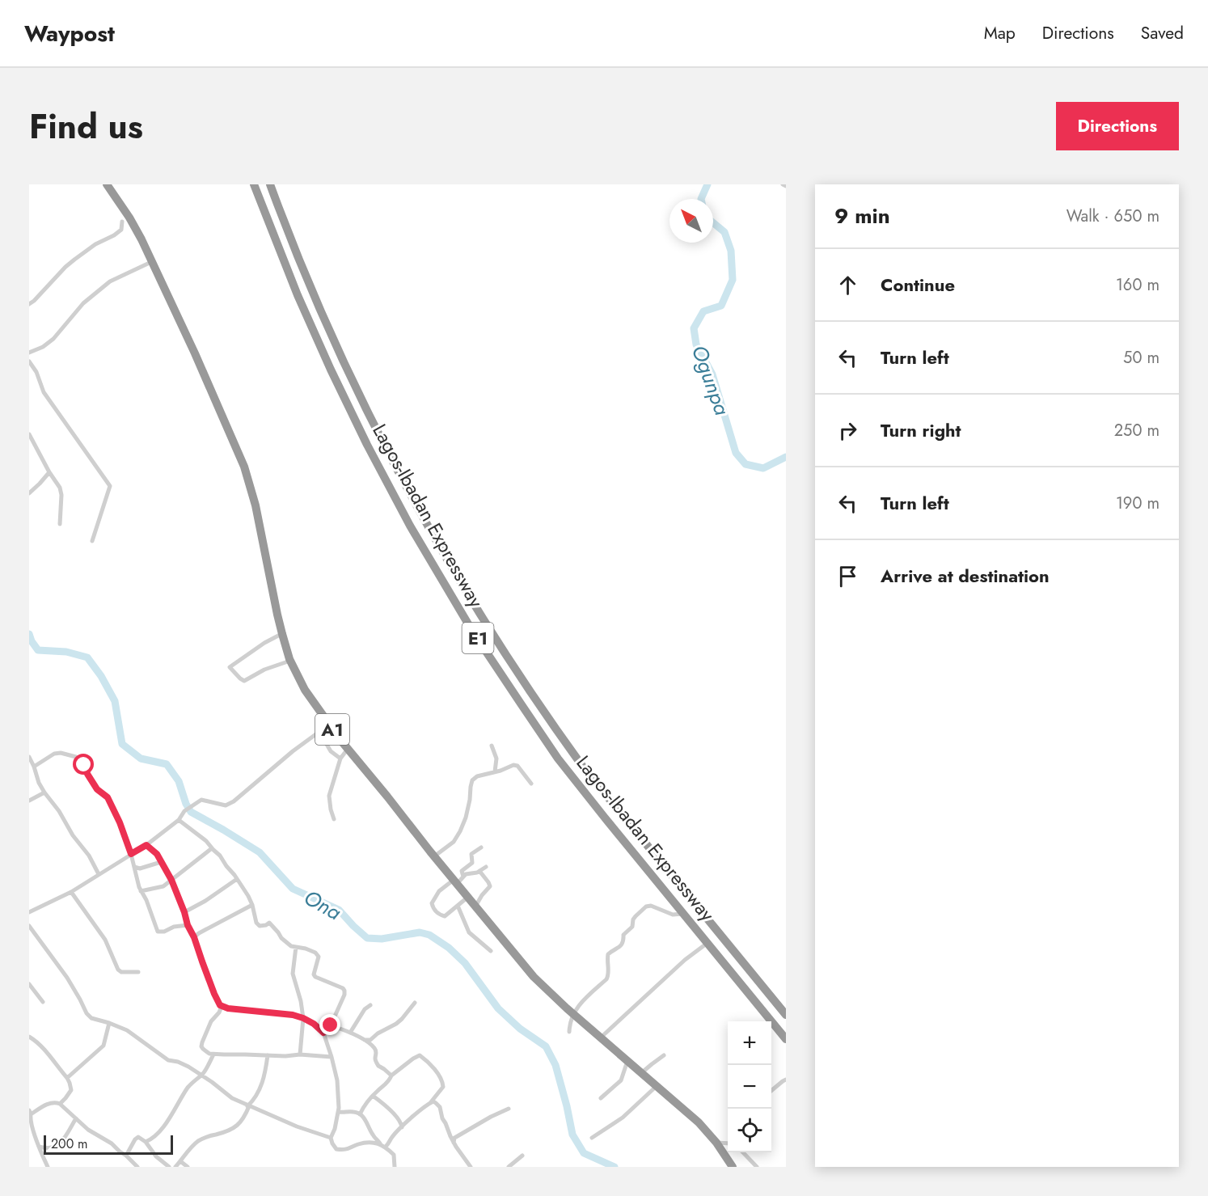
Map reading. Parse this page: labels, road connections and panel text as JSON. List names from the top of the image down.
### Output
{
  "streets": {
    "highway": ["Lagos-Ibadan Expressway", "E1", "A1"]
  },
  "water": ["Ogunpa", "Ona"],
  "scale_bar": "200 m",
  "north": "top left",
  "page": {
    "header": "Waypost",
    "nav": ["Map", "Directions", "Saved"],
    "title": "Find us",
    "buttons": "Directions",
    "heading": ["9 min", "Walk · 650 m"],
    "list": [
      ["Continue", "160 m"],
      ["Turn left", "50 m"],
      ["Turn right", "250 m"],
      ["Turn left", "190 m"],
      "Arrive at destination"
    ],
    "map_buttons": ["+", "−"],
    "scale": "200 m"
  }
}
